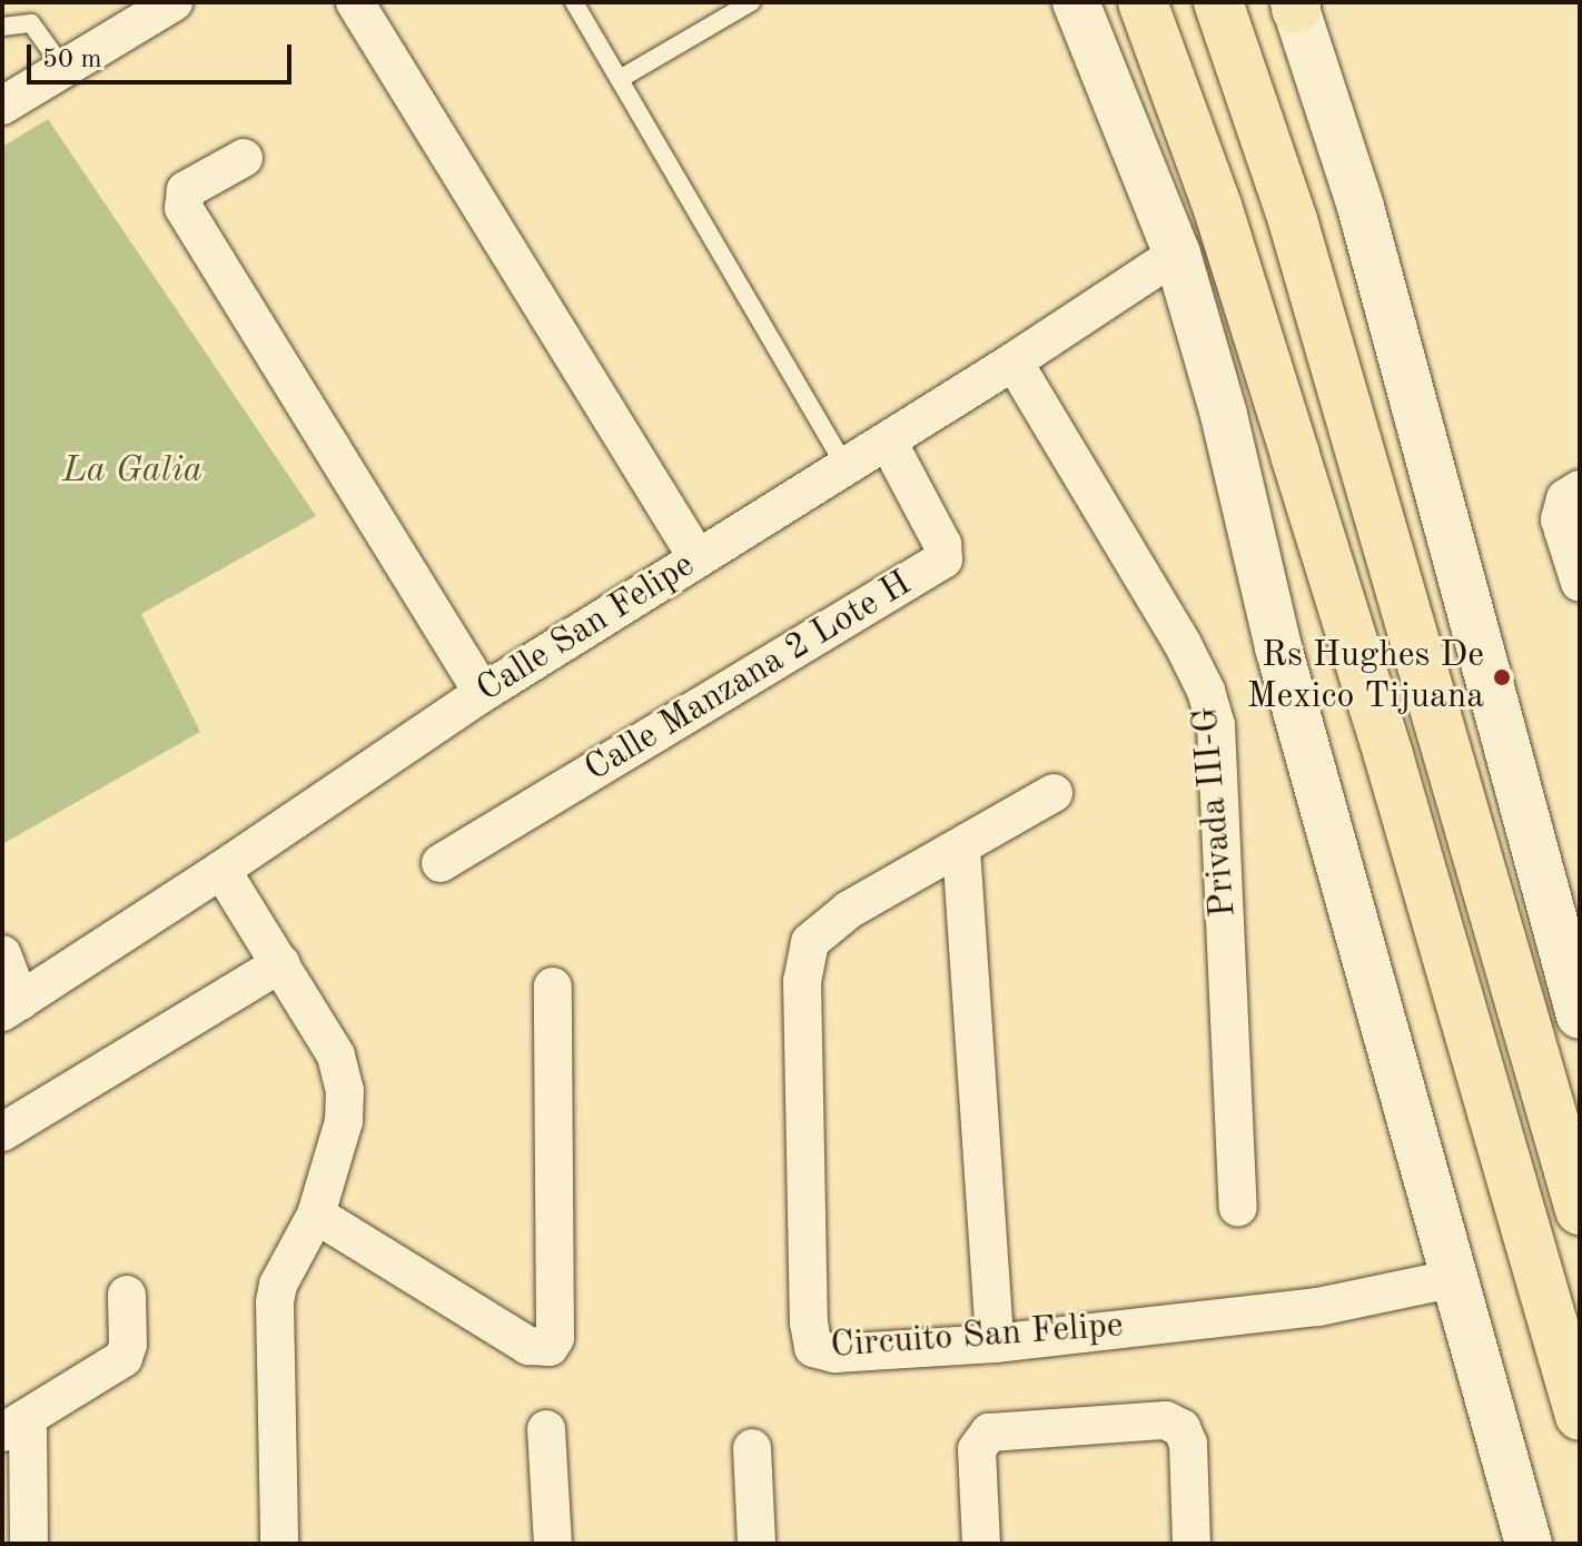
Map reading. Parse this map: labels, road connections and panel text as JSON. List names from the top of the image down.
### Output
{
  "streets": {
    "street": [
      "Calle San Felipe",
      "Calle Manzana 2 Lote H",
      "Privada III-G",
      "Circuito San Felipe"
    ]
  },
  "crossings": [
    ["Calle San Felipe", "Calle Manzana 2 Lote H"],
    ["Calle San Felipe", "Privada III-G"]
  ],
  "parks": ["La Galia"],
  "places": ["Rs Hughes De Mexico Tijuana"],
  "scale_bar": "50 m"
}
